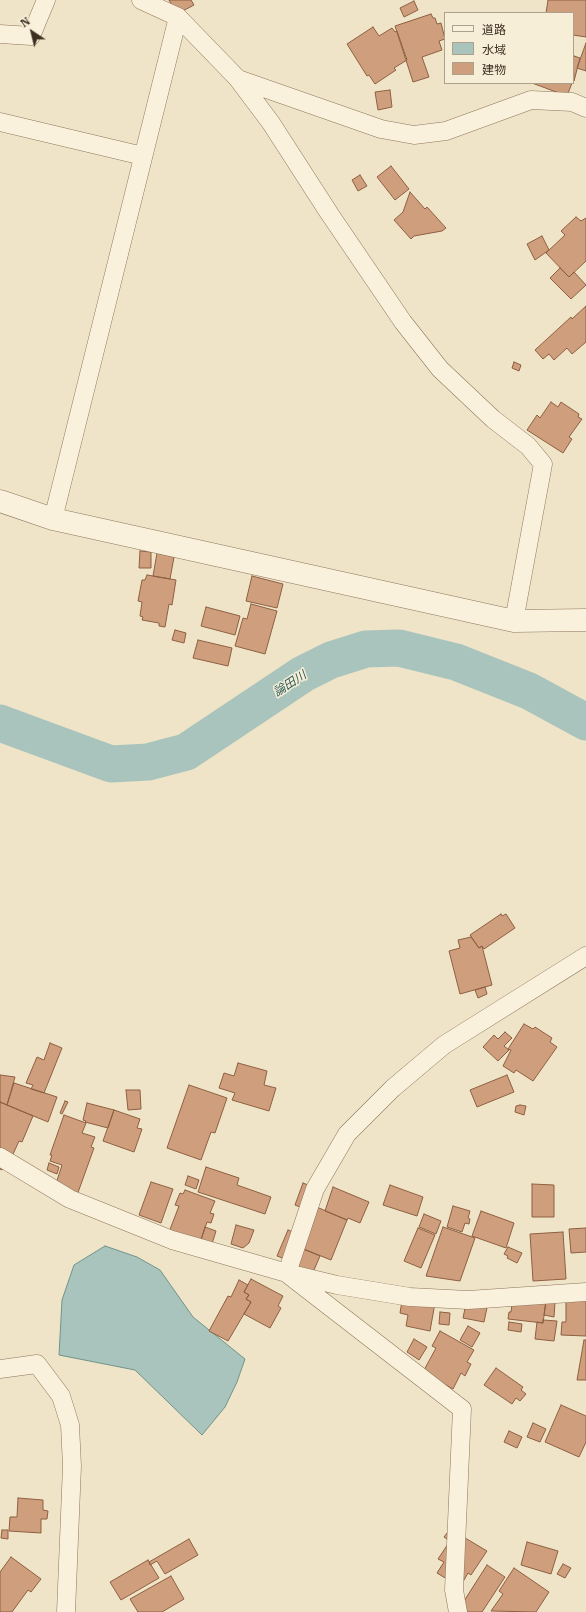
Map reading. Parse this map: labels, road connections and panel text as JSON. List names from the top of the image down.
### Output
{
  "water": ["論田川"],
  "legend": ["道路", "水域", "建物"],
  "north": "top left"
}
